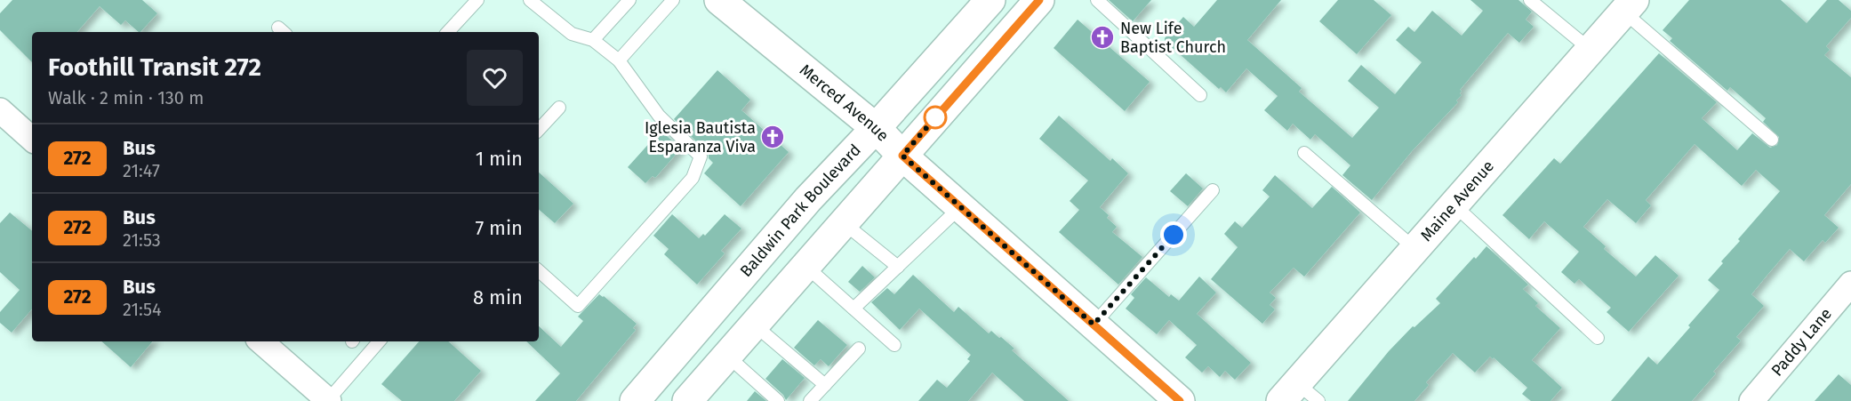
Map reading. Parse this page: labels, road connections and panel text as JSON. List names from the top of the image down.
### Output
{
  "streets": {
    "main road": ["Merced Avenue", "Maine Avenue", "Baldwin Park Boulevard"],
    "street": ["Paddy Lane"]
  },
  "crossings": [
    ["Merced Avenue", "Baldwin Park Boulevard"]
  ],
  "places": {
    "church": ["New Life Baptist Church", "Iglesia Bautista Esparanza Viva"]
  },
  "lines": ["bus line 272"],
  "page": {
    "heading": ["Foothill Transit 272", "Walk · 2 min · 130 m"],
    "list": [
      {
        "mark": "272",
        "name": "Bus",
        "note": "21:47",
        "value": "1 min"
      },
      {
        "mark": "272",
        "name": "Bus",
        "note": "21:53",
        "value": "7 min"
      },
      {
        "mark": "272",
        "name": "Bus",
        "note": "21:54",
        "value": "8 min"
      }
    ]
  }
}
